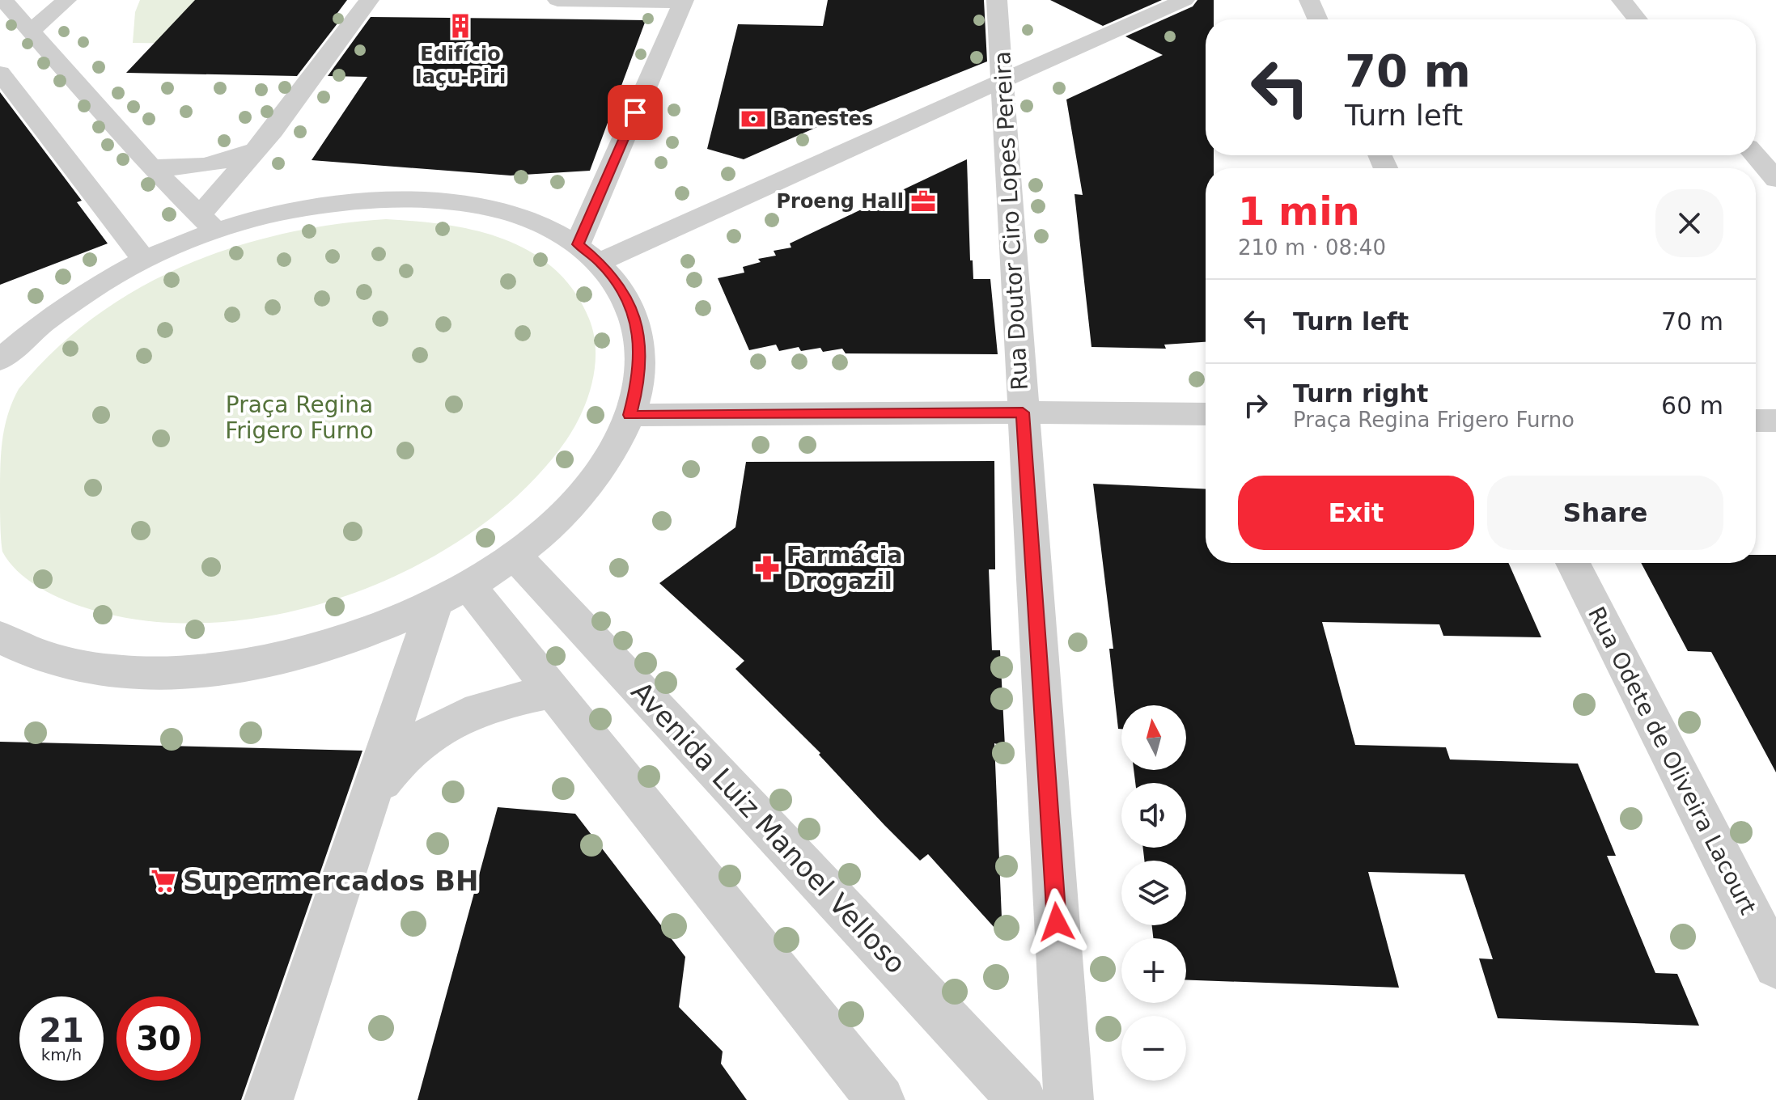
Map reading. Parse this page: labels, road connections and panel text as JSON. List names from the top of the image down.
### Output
{
  "streets": {
    "street": ["Rua Doutor Ciro Lopes Pereira", "Rua Odete de Oliveira Lacourt", "Avenida Luiz Manoel Velloso"]
  },
  "parks": ["Praça Regina Frigero Furno"],
  "places": {
    "building": ["Edifício Iaçu-Piri"],
    "bank": ["Banestes"],
    "office": ["Proeng Hall"],
    "pharmacy": ["Farmácia Drogazil"],
    "supermarket": ["Supermercados BH"]
  },
  "north": "top",
  "page": {
    "turn": ["70 m", "Turn left"],
    "heading": ["1 min", "210 m · 08:40"],
    "list": [
      {
        "name": "Turn left",
        "value": "70 m"
      },
      {
        "name": "Turn right",
        "note": "Praça Regina Frigero Furno",
        "value": "60 m"
      }
    ],
    "buttons": ["Exit", "Share"],
    "map_buttons": ["+", "−"],
    "speed": "21 km/h",
    "limit": "30"
  }
}
